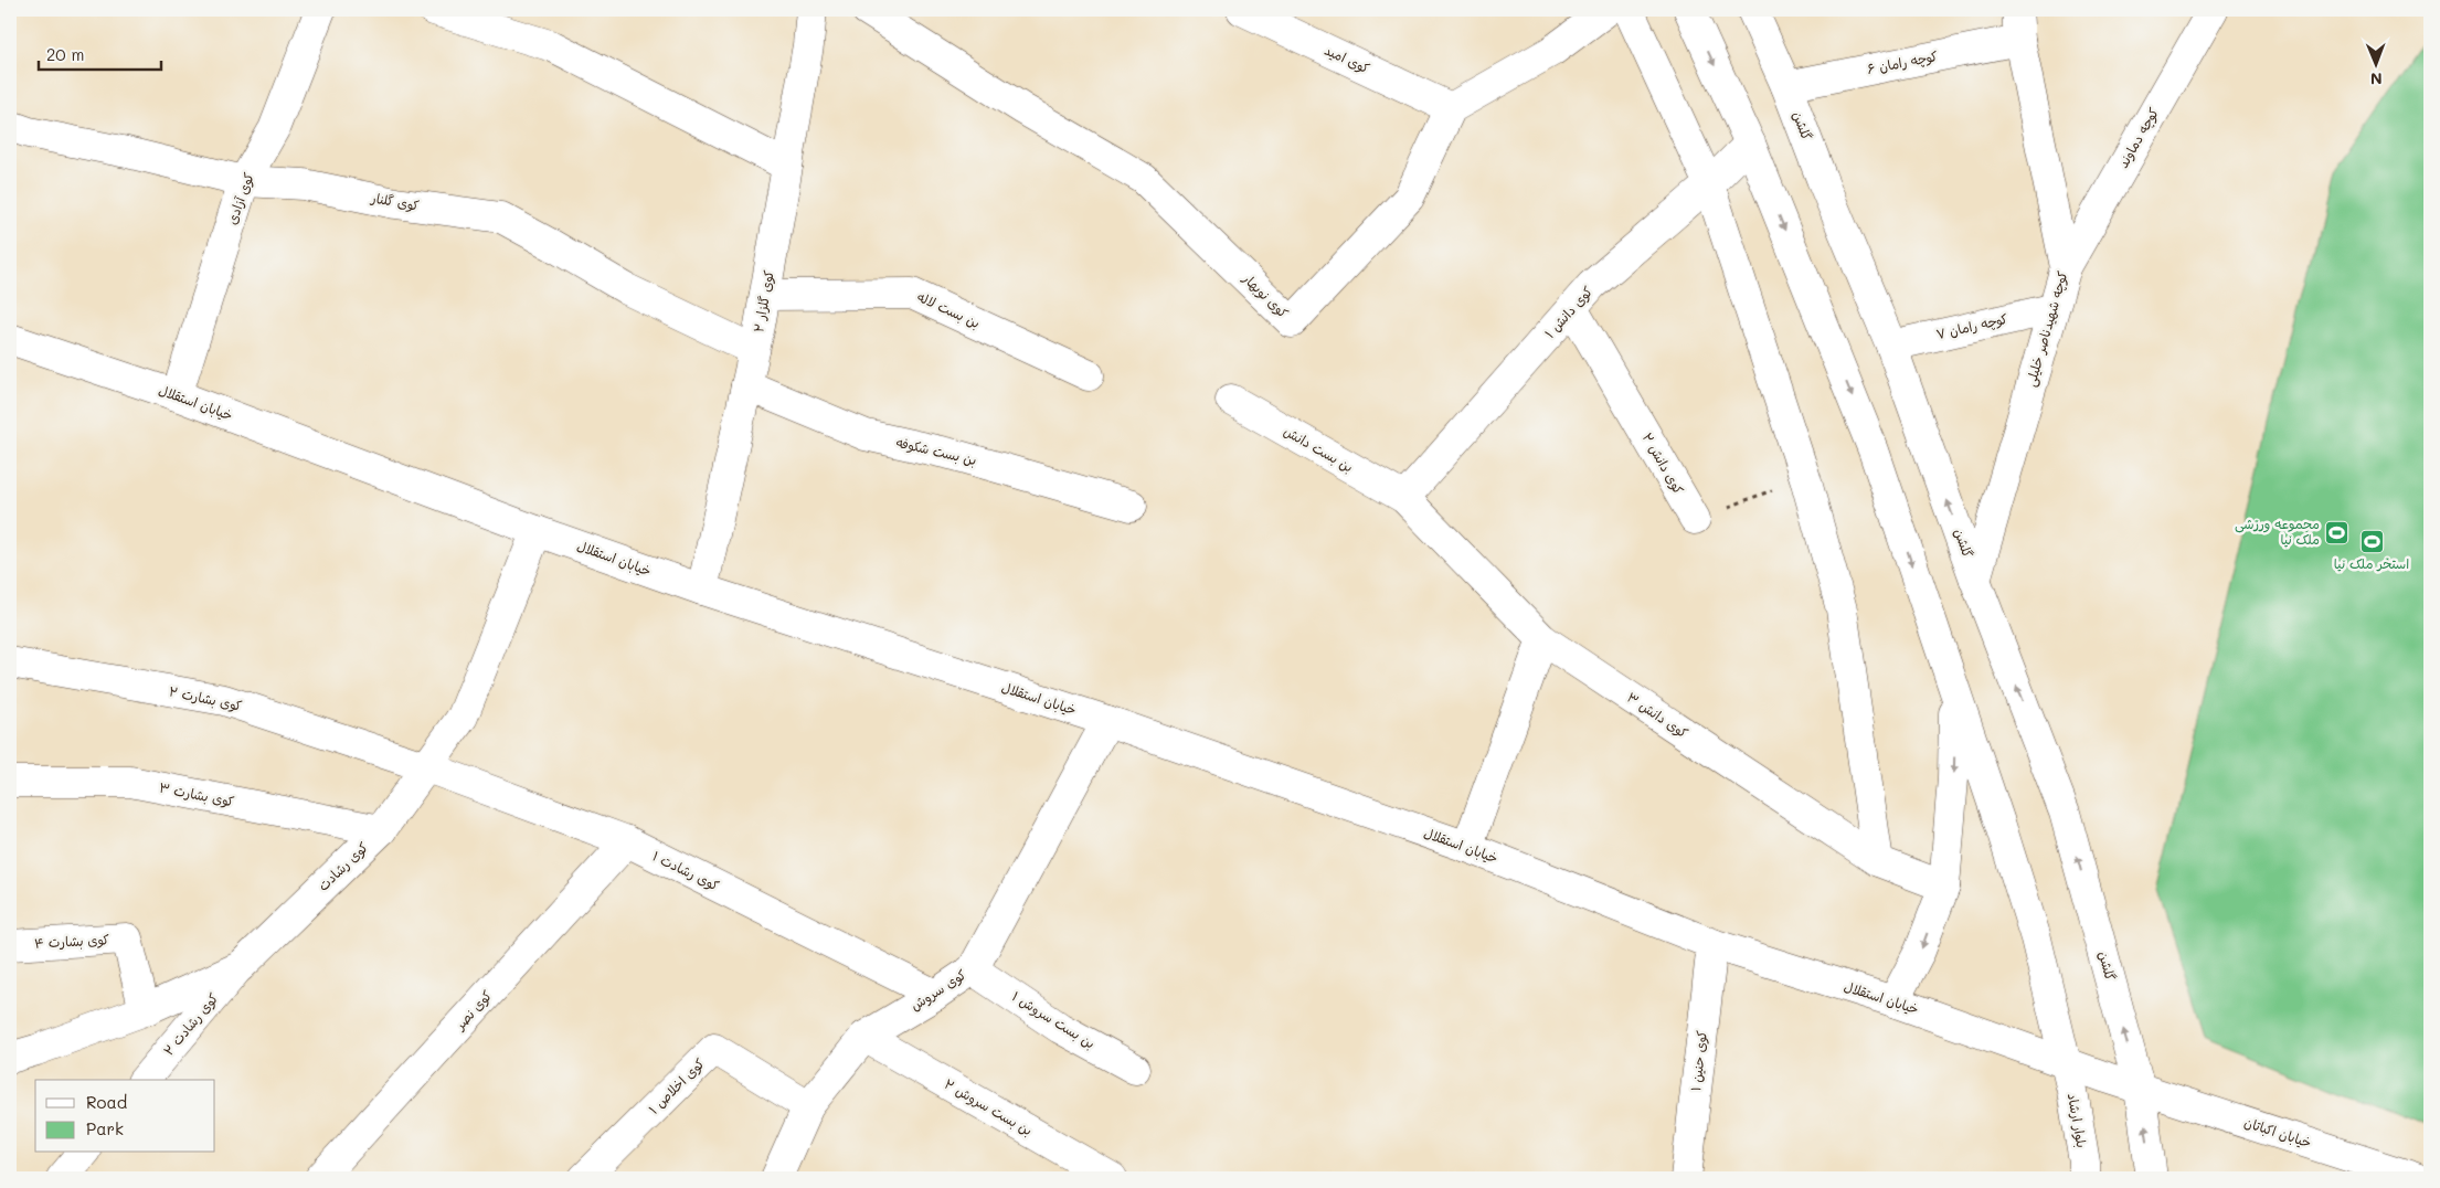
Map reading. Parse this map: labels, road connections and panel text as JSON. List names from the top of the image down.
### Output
{
  "streets": {
    "street": [
      "کوی امید",
      "کوچه رامان ۶",
      "گلشن",
      "کوچه دماوند",
      "کوی آزادی",
      "کوی گلنار",
      "کوی نوبهار",
      "کوی گلزار ۲",
      "بن بست لاله",
      "کوی دانش ۱",
      "کوچه رامان ۷",
      "کوچه شهیدناصر خلیلی",
      "خیابان استقلال",
      "بن بست دانش",
      "بن بست شکوفه",
      "کوی دانش ۲",
      "کوی بشارت ۲",
      "کوی دانش ۳",
      "کوی بشارت ۳",
      "کوی رشادت",
      "کوی رشادت ۱",
      "کوی بشارت ۴",
      "کوی سروش",
      "کوی نصر",
      "بن بست سروش ۱",
      "کوی رشادت ۲",
      "کوی حنین ۱",
      "کوی اخلاص ۱",
      "بن بست سروش ۲",
      "بلوار ارشاد",
      "خیابان اکباتان"
    ]
  },
  "crossings": [
    ["کوی امید", "کوی نوبهار"],
    ["کوچه رامان ۶", "گلشن"],
    ["کوچه رامان ۶", "کوچه شهیدناصر خلیلی"],
    ["گلشن", "کوچه رامان ۷"],
    ["گلشن", "کوچه شهیدناصر خلیلی"],
    ["گلشن", "خیابان استقلال"],
    ["گلشن", "خیابان اکباتان"],
    ["کوچه دماوند", "کوچه شهیدناصر خلیلی"],
    ["کوی آزادی", "کوی گلنار"],
    ["کوی آزادی", "خیابان استقلال"],
    ["کوی گلنار", "کوی گلزار ۲"],
    ["کوی گلزار ۲", "بن بست لاله"],
    ["کوی گلزار ۲", "خیابان استقلال"],
    ["کوی گلزار ۲", "بن بست شکوفه"],
    ["کوی دانش ۱", "بن بست دانش"],
    ["کوی دانش ۱", "کوی دانش ۲"],
    ["کوی دانش ۱", "کوی دانش ۳"],
    ["کوچه رامان ۷", "کوچه شهیدناصر خلیلی"],
    ["خیابان استقلال", "کوی رشادت"],
    ["خیابان استقلال", "کوی سروش"],
    ["خیابان استقلال", "کوی حنین ۱"],
    ["خیابان استقلال", "بلوار ارشاد"],
    ["خیابان استقلال", "خیابان اکباتان"],
    ["بن بست دانش", "کوی دانش ۳"],
    ["کوی بشارت ۲", "کوی رشادت"],
    ["کوی بشارت ۲", "کوی رشادت ۱"],
    ["کوی بشارت ۳", "کوی رشادت"],
    ["کوی رشادت", "کوی رشادت ۱"],
    ["کوی رشادت", "کوی بشارت ۴"],
    ["کوی رشادت", "کوی رشادت ۲"],
    ["کوی رشادت ۱", "کوی سروش"],
    ["کوی رشادت ۱", "کوی نصر"],
    ["کوی سروش", "بن بست سروش ۱"],
    ["کوی سروش", "کوی اخلاص ۱"],
    ["کوی سروش", "بن بست سروش ۲"]
  ],
  "places": {
    "sports": ["مجموعه ورزشی ملک نیا", "استخر ملک نیا"]
  },
  "legend": ["Road", "Park"],
  "scale_bar": "20 m",
  "north": "bottom"
}
